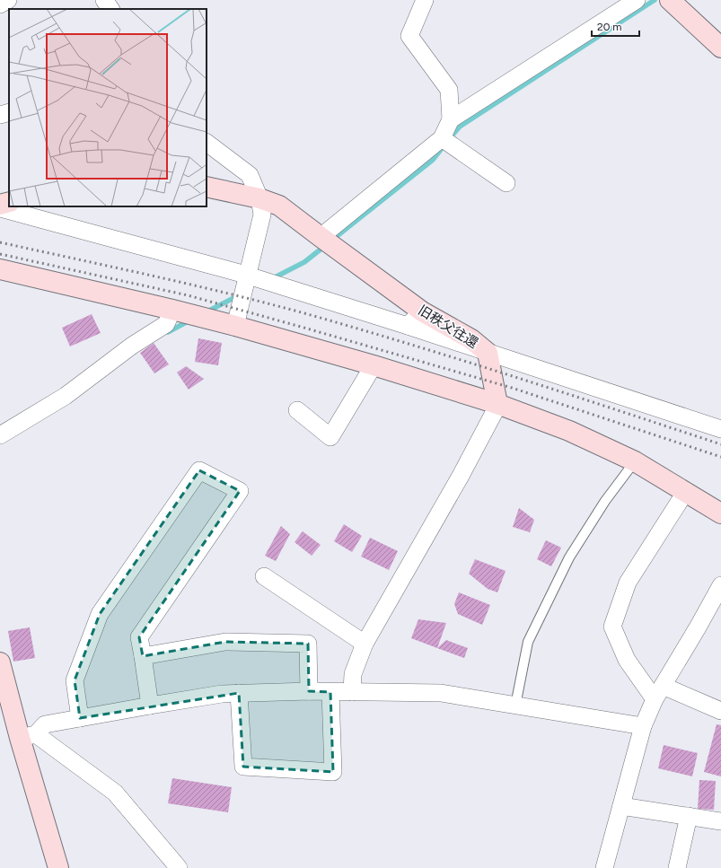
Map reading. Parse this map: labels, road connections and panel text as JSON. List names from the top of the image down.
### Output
{
  "streets": {
    "street": ["旧秩父往還"]
  },
  "scale_bar": "20 m"
}
